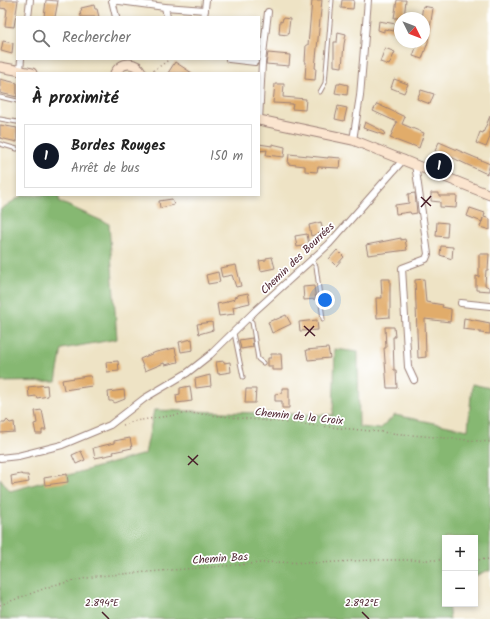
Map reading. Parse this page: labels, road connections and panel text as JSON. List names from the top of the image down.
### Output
{
  "streets": {
    "street": ["Chemin des Bourrées"],
    "path": ["Chemin de la Croix", "Chemin Bas"]
  },
  "crossings": [
    ["Chemin des Bourrées", "Chemin de la Croix"]
  ],
  "north": "bottom right",
  "page": {
    "search": "Rechercher",
    "heading": "À proximité",
    "list": [
      {
        "mark": "1",
        "name": "Bordes Rouges",
        "note": "Arrêt de bus",
        "value": "150 m"
      }
    ],
    "pins": "1",
    "map_buttons": ["+", "−"]
  },
  "coordinates": ["2.894°E", "2.892°E"]
}
